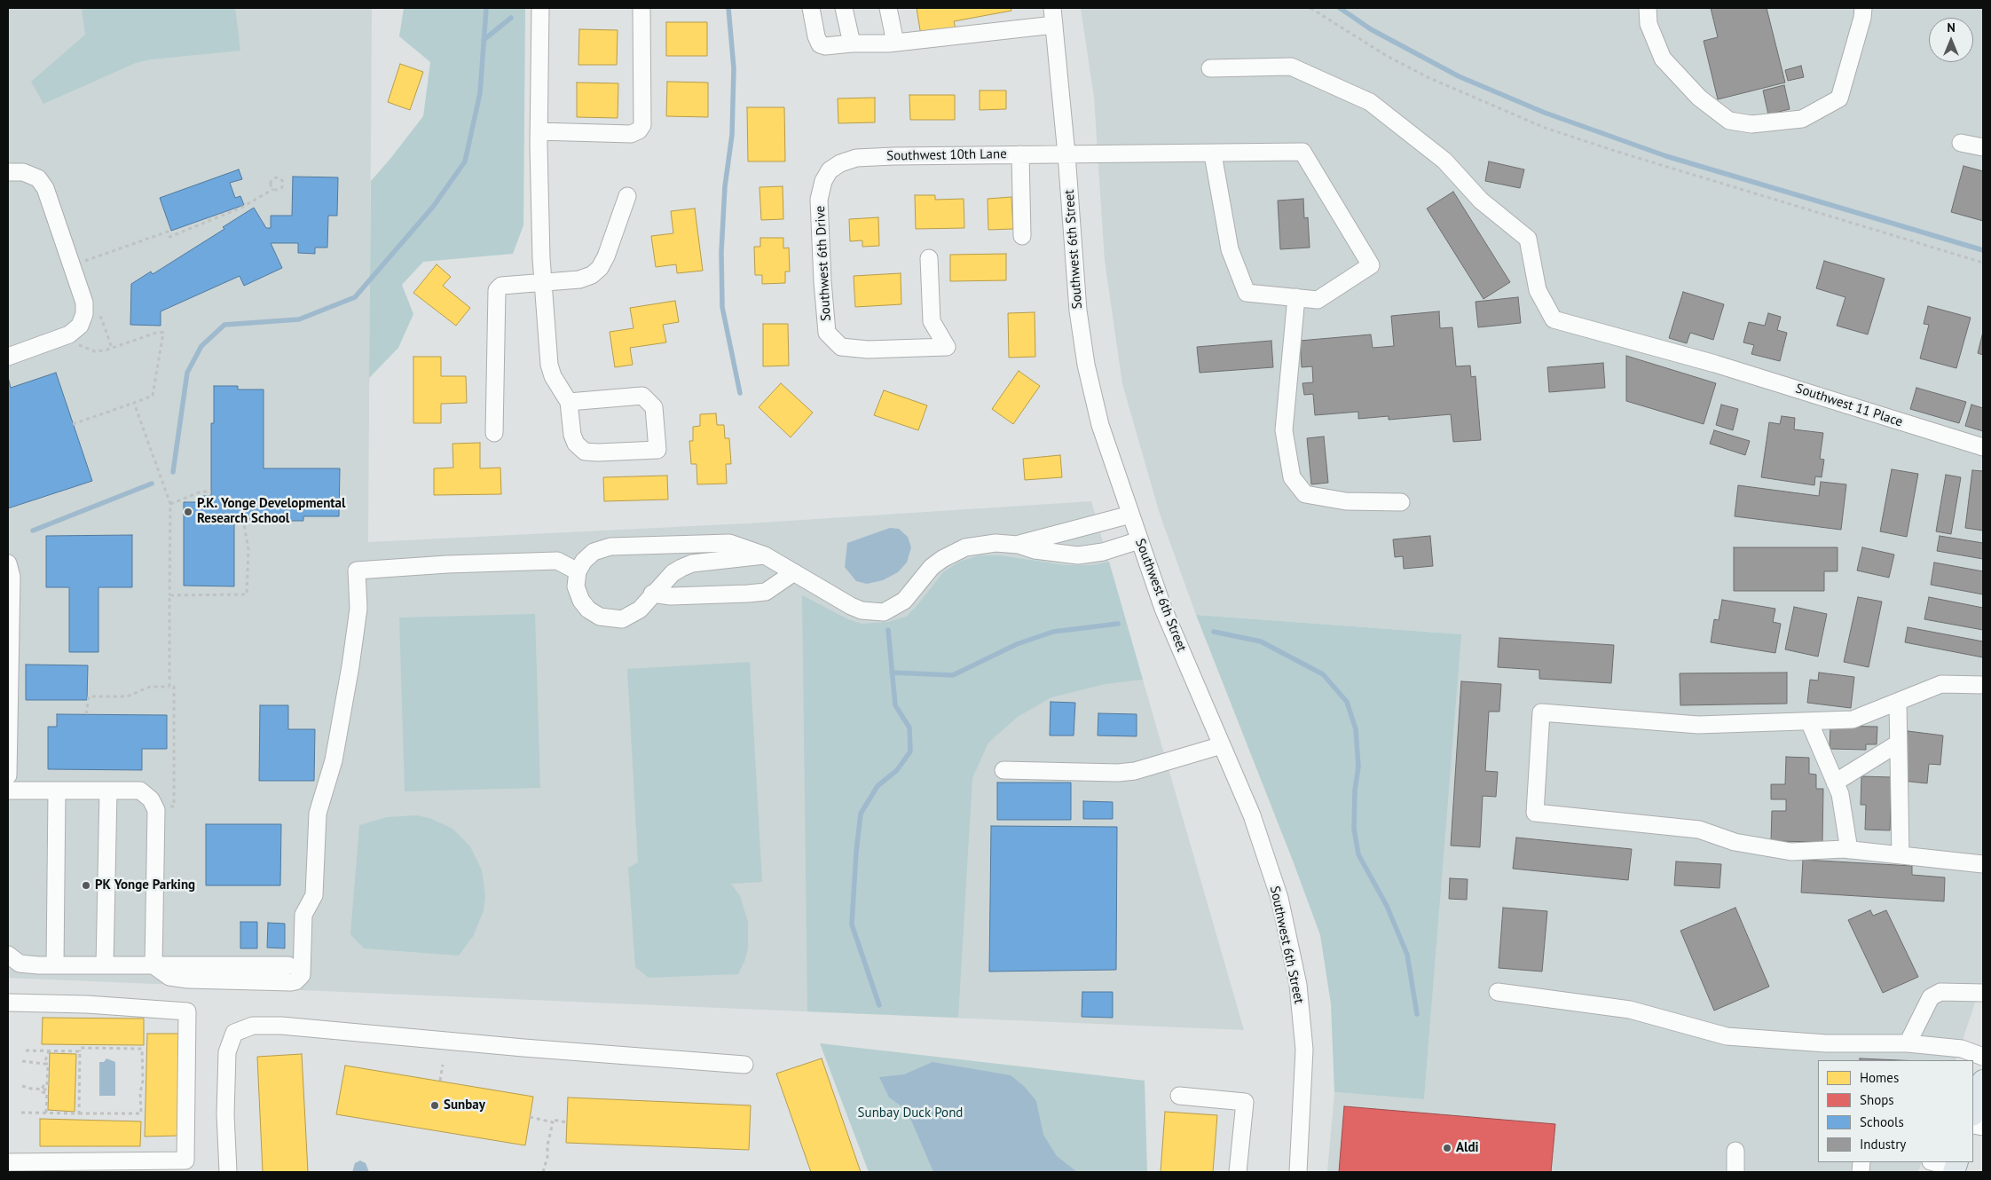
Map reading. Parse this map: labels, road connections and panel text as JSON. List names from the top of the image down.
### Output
{
  "streets": {
    "street": [
      "Southwest 10th Lane",
      "Southwest 6th Street",
      "Southwest 6th Drive",
      "Southwest 11 Place"
    ]
  },
  "crossings": [
    ["Southwest 10th Lane", "Southwest 6th Street"],
    ["Southwest 10th Lane", "Southwest 6th Drive"]
  ],
  "parks": ["Sunbay Duck Pond"],
  "places": [
    "P.K. Yonge Developmental Research School",
    "PK Yonge Parking",
    "Sunbay",
    "Aldi"
  ],
  "legend": [
    "Homes",
    "Shops",
    "Schools",
    "Industry"
  ],
  "north": "top"
}
